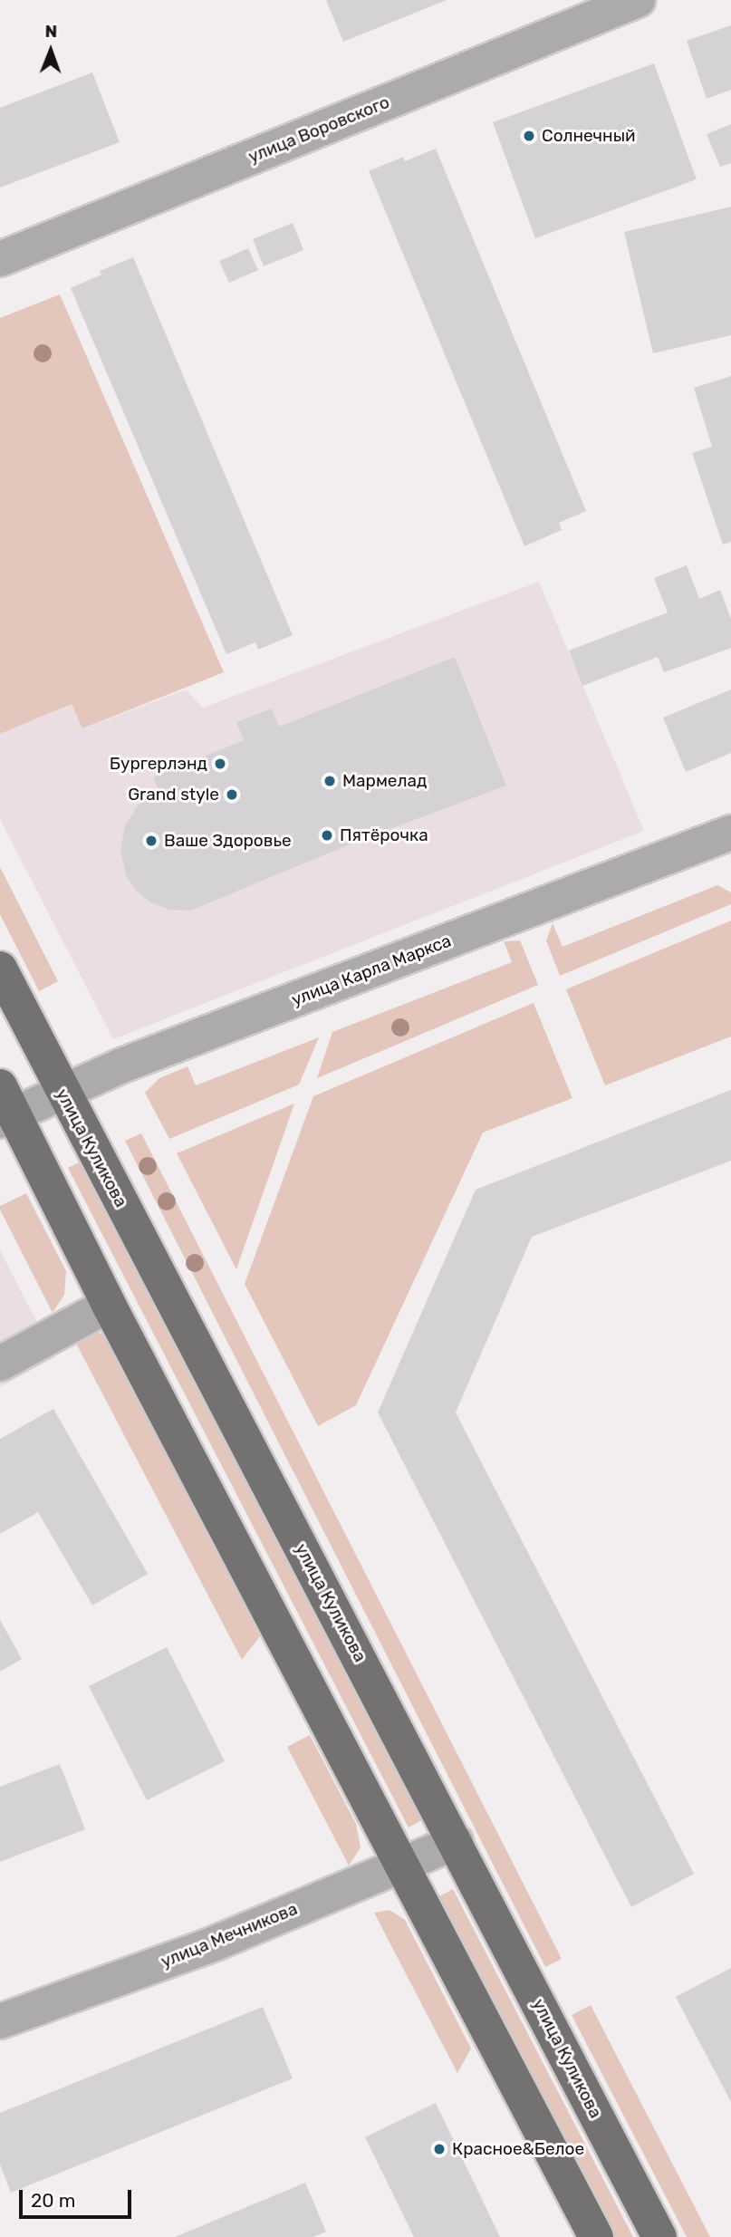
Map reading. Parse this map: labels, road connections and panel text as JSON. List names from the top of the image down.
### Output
{
  "streets": {
    "main road": ["улица Куликова"],
    "street": ["улица Воровского", "улица Карла Маркса", "улица Мечникова"]
  },
  "crossings": [
    ["улица Карла Маркса", "улица Куликова"],
    ["улица Куликова", "улица Мечникова"]
  ],
  "places": [
    "Солнечный",
    "Бургерлэнд",
    "Мармелад",
    "Grand style",
    "Пятёрочка",
    "Ваше Здоровье",
    "Красное&Белое"
  ],
  "scale_bar": "20 m",
  "north": "top"
}
